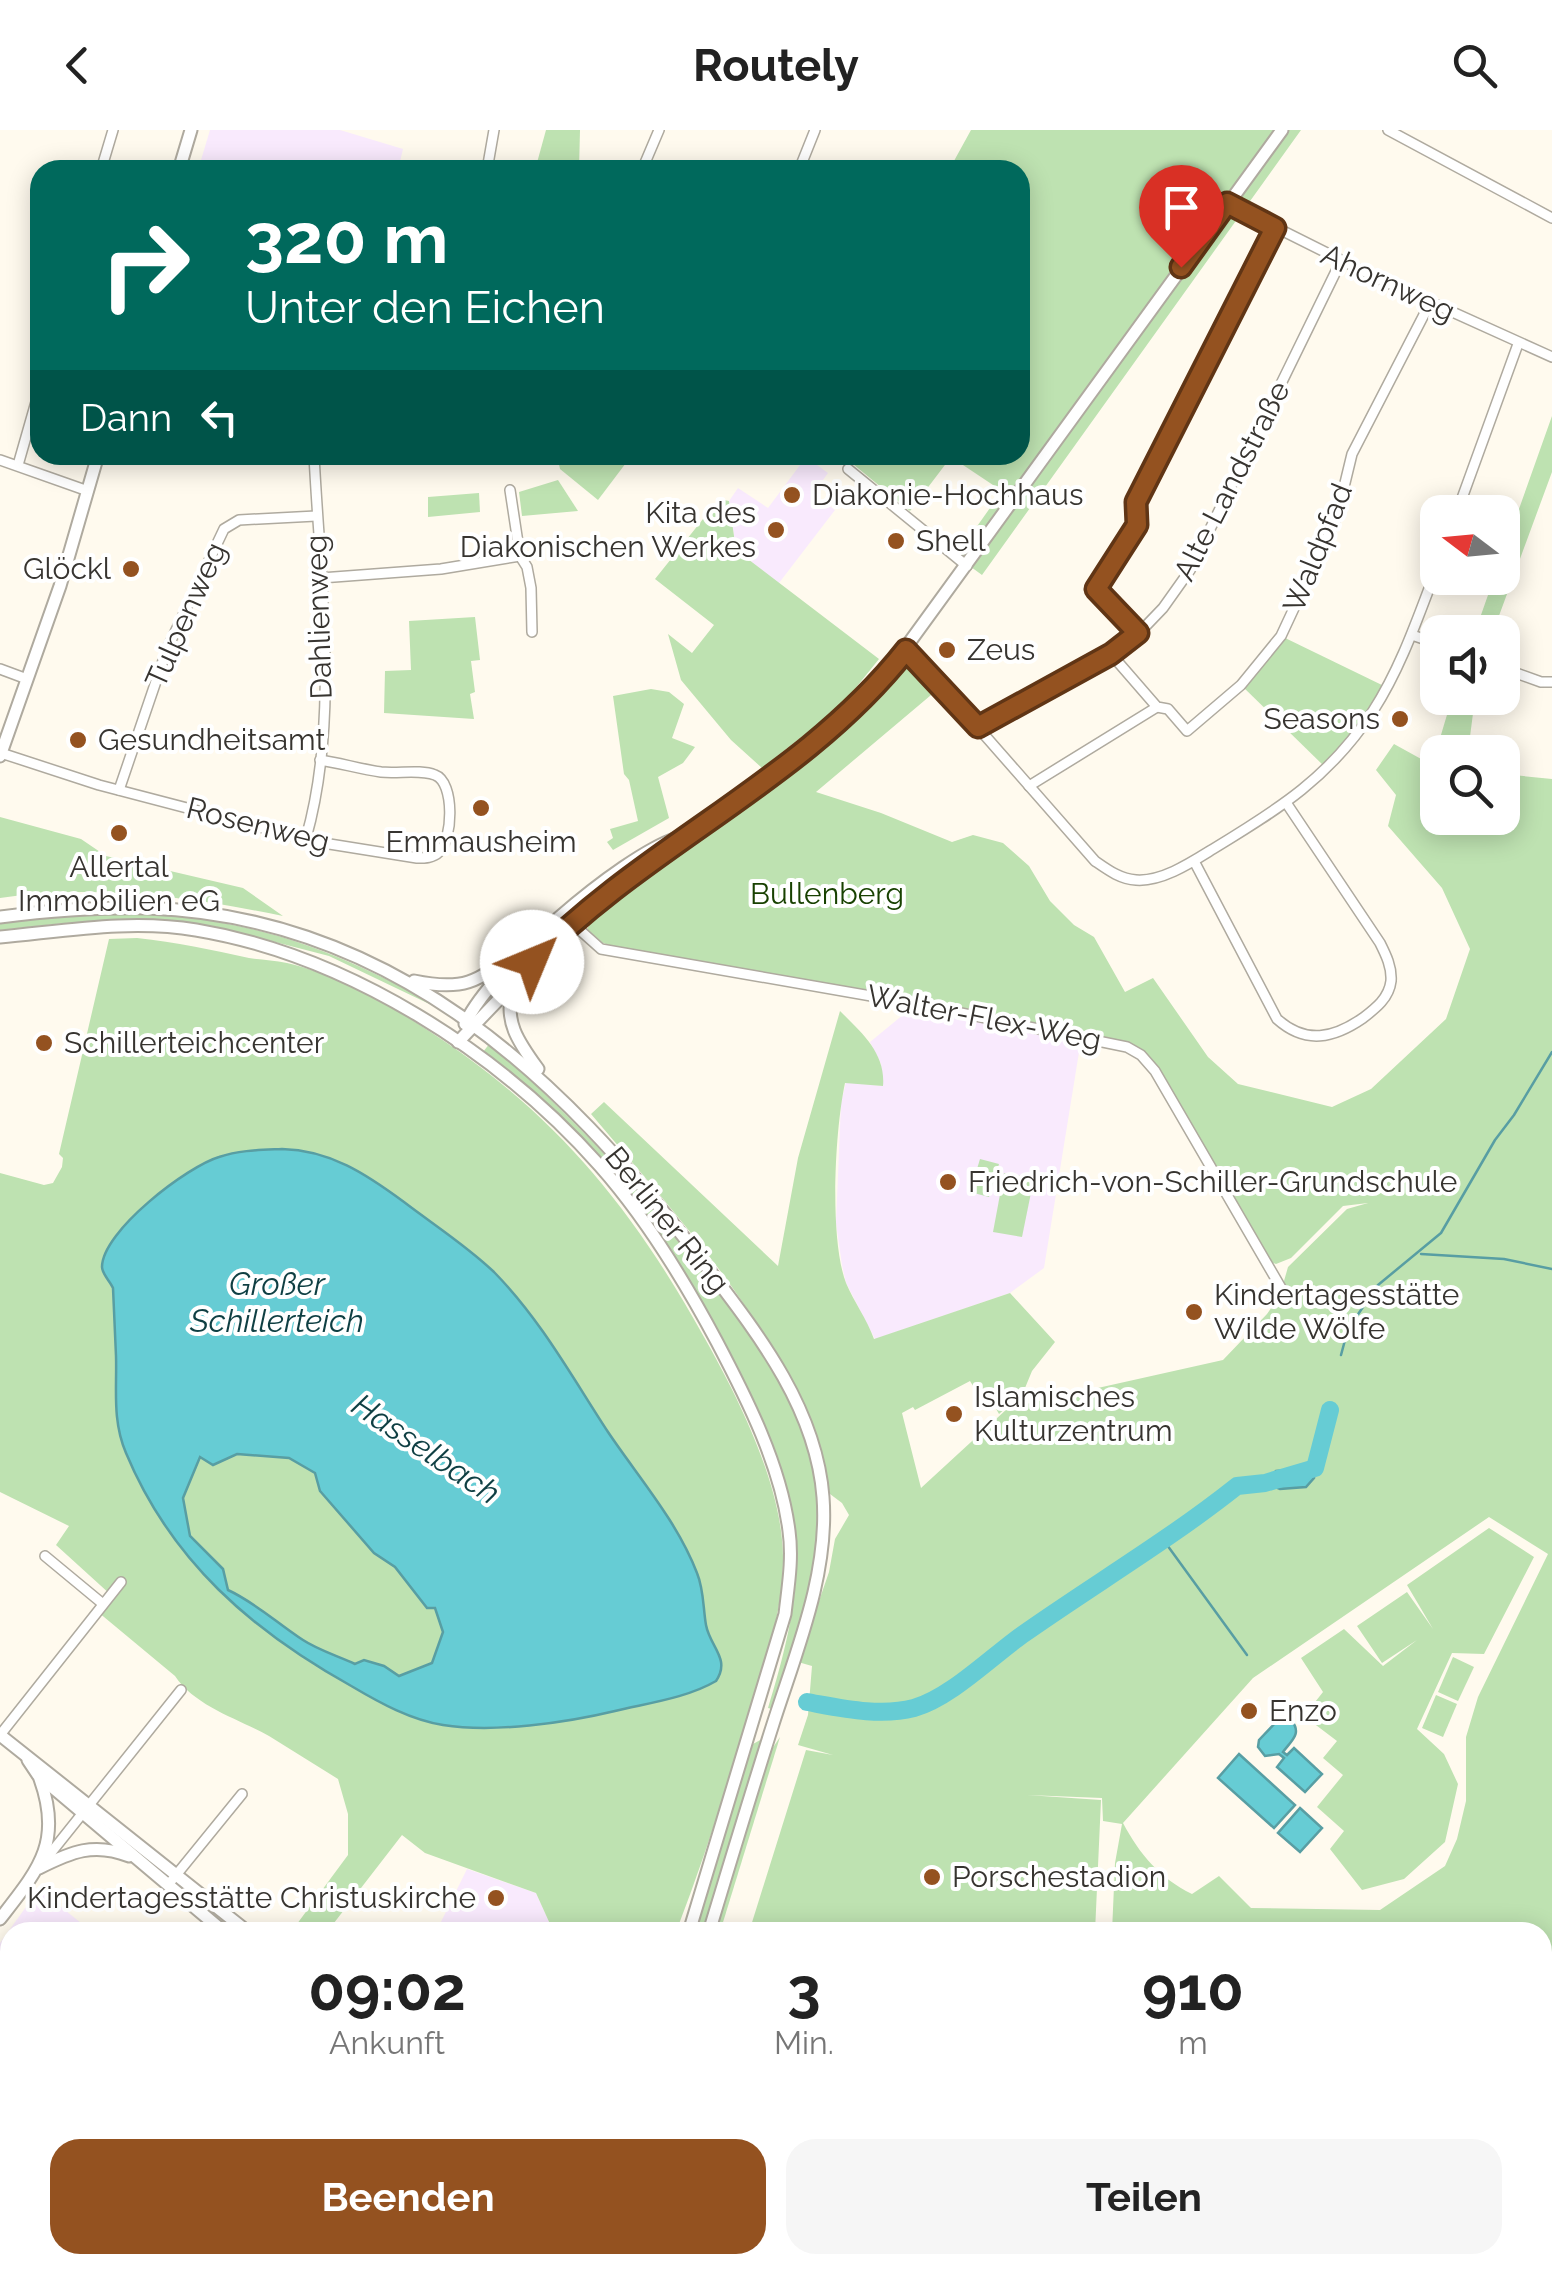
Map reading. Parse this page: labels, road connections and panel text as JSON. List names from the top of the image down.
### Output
{
  "streets": {
    "main road": ["Berliner Ring"],
    "street": [
      "Ahornweg",
      "Alte Landstraße",
      "Waldpfad",
      "Tulpenweg",
      "Dahlienweg",
      "Rosenweg",
      "Walter-Flex-Weg"
    ]
  },
  "crossings": [
    ["Ahornweg", "Alte Landstraße"],
    ["Ahornweg", "Waldpfad"],
    ["Alte Landstraße", "Waldpfad"],
    ["Tulpenweg", "Dahlienweg"],
    ["Tulpenweg", "Rosenweg"],
    ["Dahlienweg", "Rosenweg"]
  ],
  "water": ["Großer Schillerteich", "Hasselbach"],
  "parks": ["Bullenberg"],
  "places": [
    "Diakonie-Hochhaus",
    "Kita des Diakonischen Werkes",
    "Shell",
    "Glöckl",
    "Zeus",
    "Seasons",
    "Gesundheitsamt",
    "Emmausheim",
    "Allertal Immobilien eG",
    "Schillerteichcenter",
    "Friedrich-von-Schiller-Grundschule",
    "Kindertagesstätte Wilde Wölfe",
    "Islamisches Kulturzentrum",
    "Enzo",
    "Porschestadion",
    "Kindertagesstätte Christuskirche"
  ],
  "north": "left",
  "page": {
    "header": "Routely",
    "turn": ["320 m", "Unter den Eichen"],
    "then": "Dann",
    "eta": [
      "09:02",
      "Ankunft",
      "3",
      "Min.",
      "910",
      "m"
    ],
    "buttons": ["Beenden", "Teilen"]
  }
}
